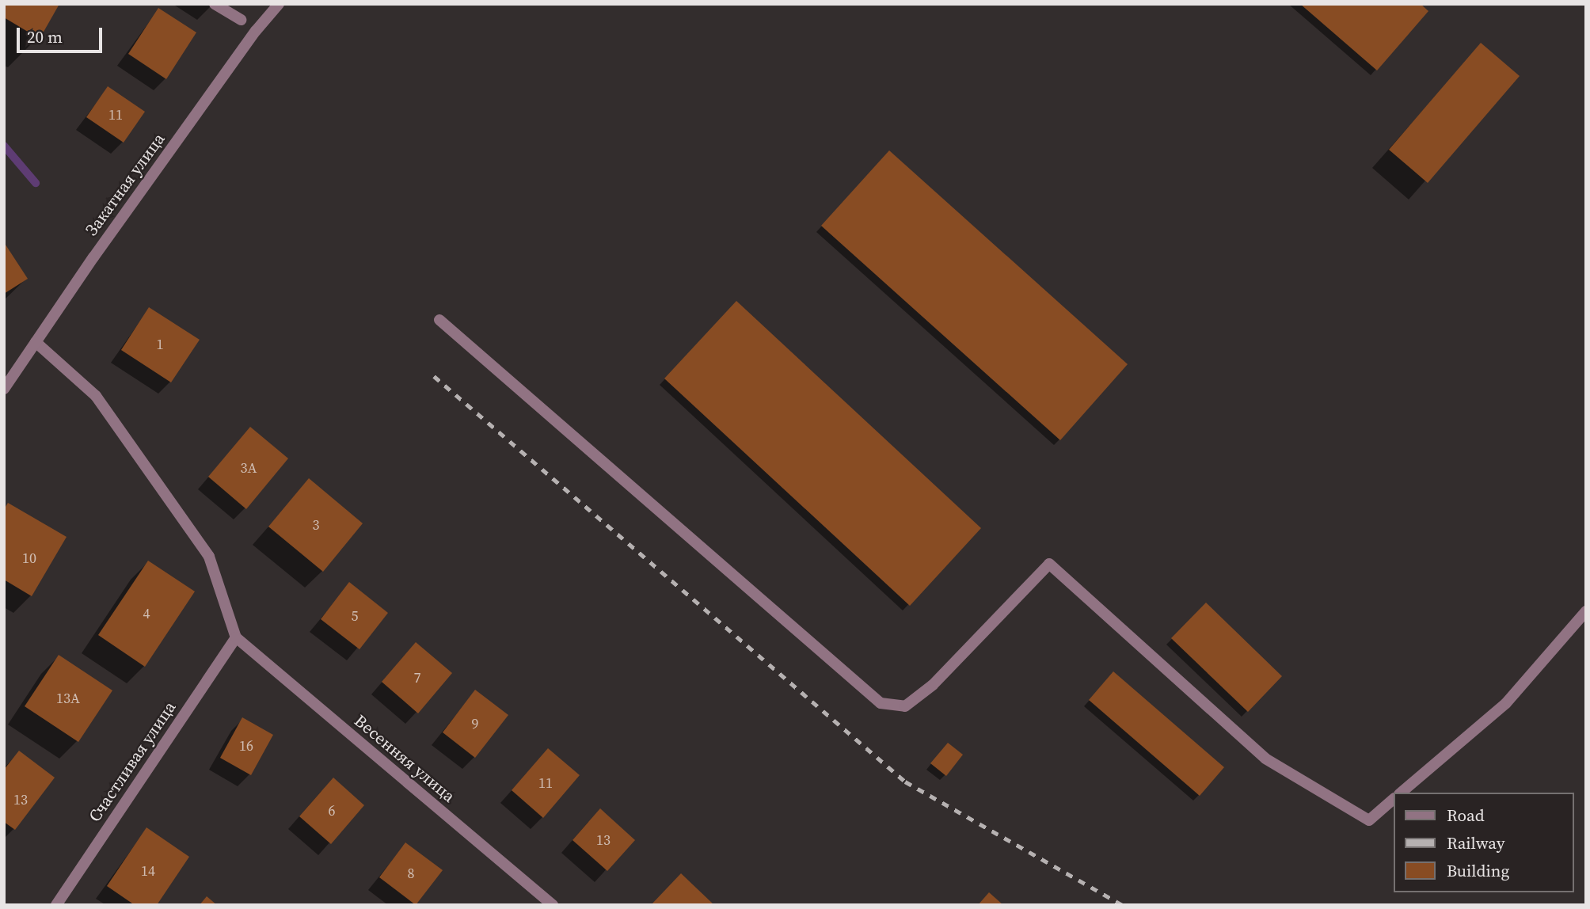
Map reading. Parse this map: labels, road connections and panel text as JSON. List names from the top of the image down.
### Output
{
  "streets": {
    "street": ["Закатная улица", "Весенняя улица", "Счастливая улица"]
  },
  "crossings": [
    ["Весенняя улица", "Счастливая улица"]
  ],
  "house_numbers": [
    "11",
    "1",
    "3А",
    "3",
    "10",
    "4",
    "5",
    "7",
    "13А",
    "9",
    "16",
    "11",
    "13",
    "6",
    "13",
    "14",
    "8"
  ],
  "legend": ["Road", "Railway", "Building"],
  "scale_bar": "20 m"
}
